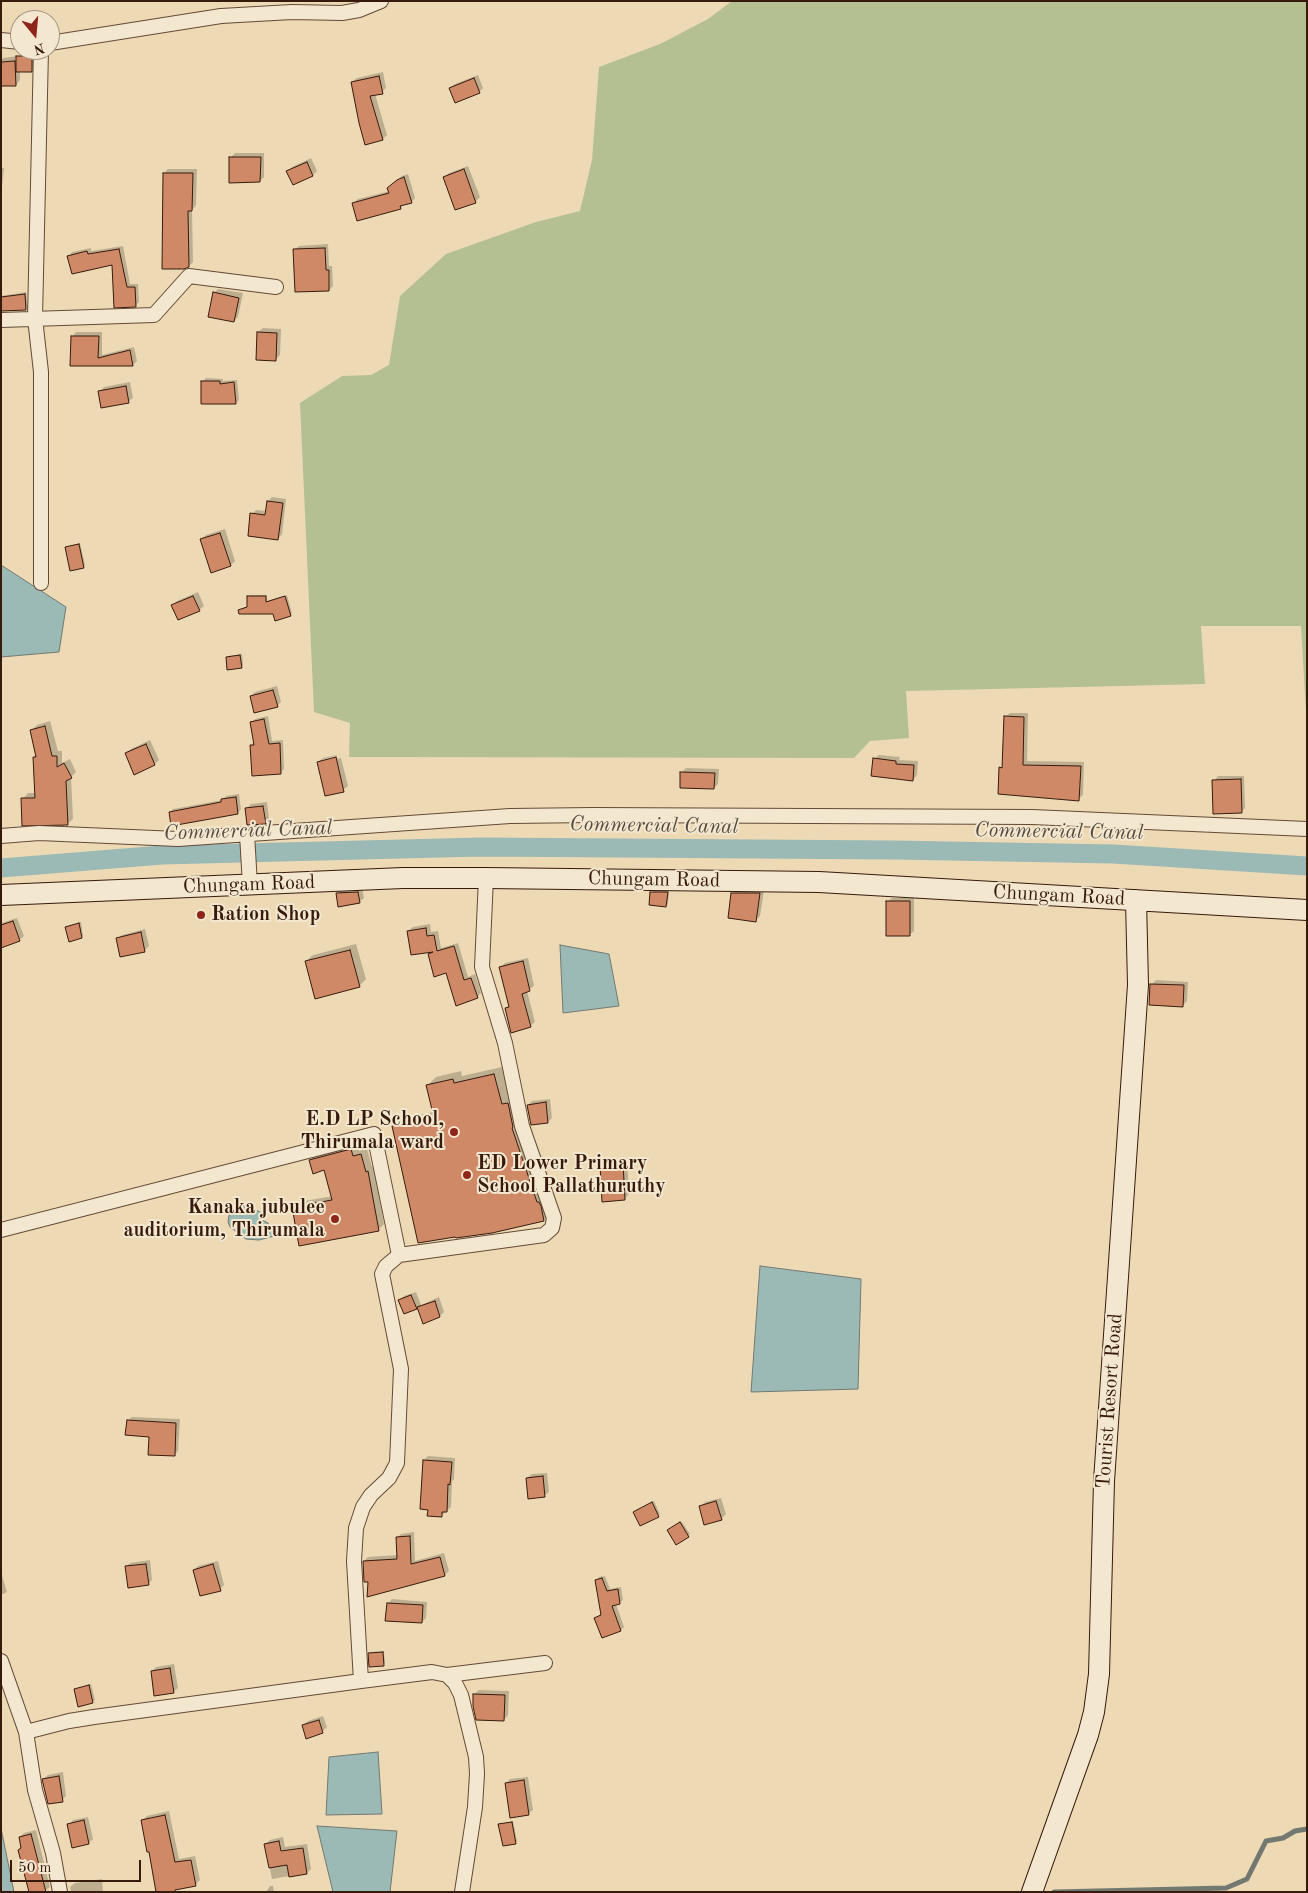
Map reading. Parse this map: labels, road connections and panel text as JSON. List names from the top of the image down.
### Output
{
  "streets": {
    "main road": ["Chungam Road", "Tourist Resort Road"]
  },
  "crossings": [
    ["Chungam Road", "Tourist Resort Road"]
  ],
  "water": ["Commercial Canal"],
  "places": [
    "Ration Shop",
    "E.D LP School, Thirumala ward",
    "ED Lower Primary School Pallathuruthy",
    "Kanaka jubulee auditorium, Thirumala"
  ],
  "scale_bar": "50 m",
  "north": "bottom"
}
